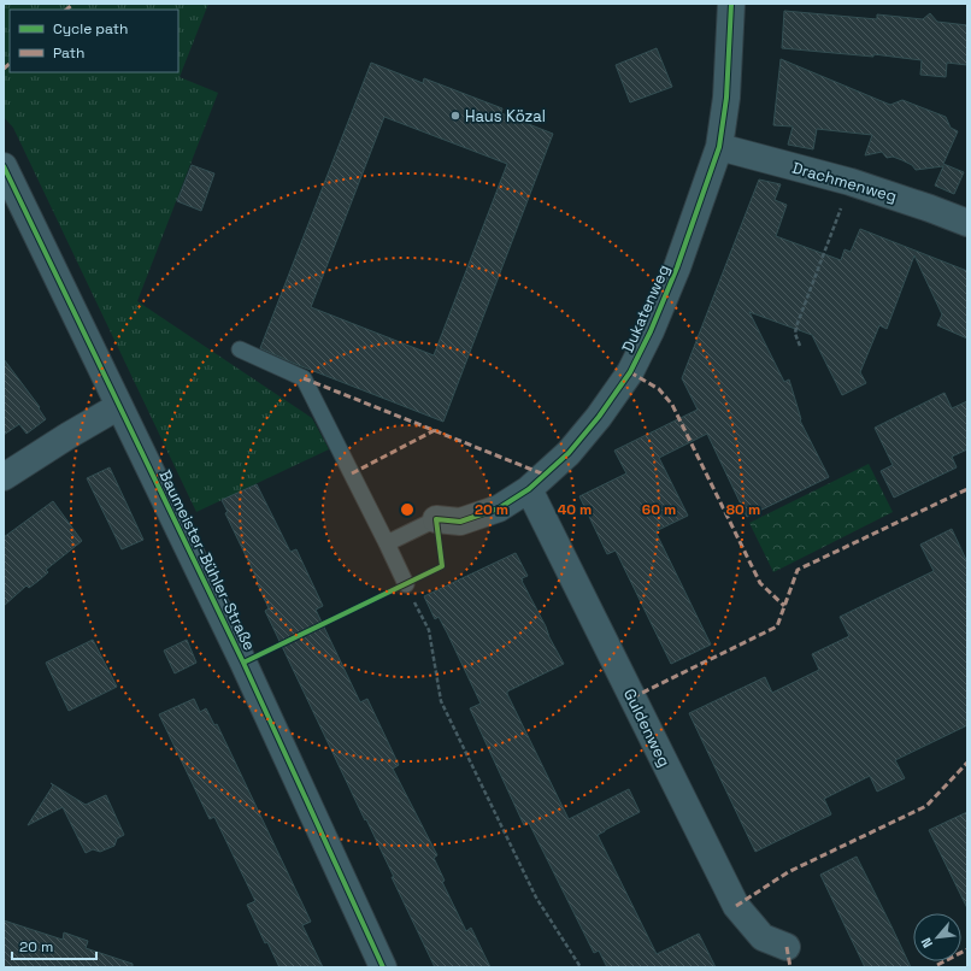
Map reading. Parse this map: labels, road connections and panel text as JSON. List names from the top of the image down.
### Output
{
  "streets": {
    "street": [
      "Drachmenweg",
      "Dukatenweg",
      "Baumeister-Bühler-Straße",
      "Guldenweg"
    ]
  },
  "crossings": [
    ["Drachmenweg", "Dukatenweg"],
    ["Dukatenweg", "Guldenweg"]
  ],
  "places": ["Haus Közal"],
  "legend": ["Cycle path", "Path"],
  "scale_bar": "20 m",
  "north": "bottom left",
  "rings": [
    "20 m",
    "40 m",
    "60 m",
    "80 m"
  ]
}
